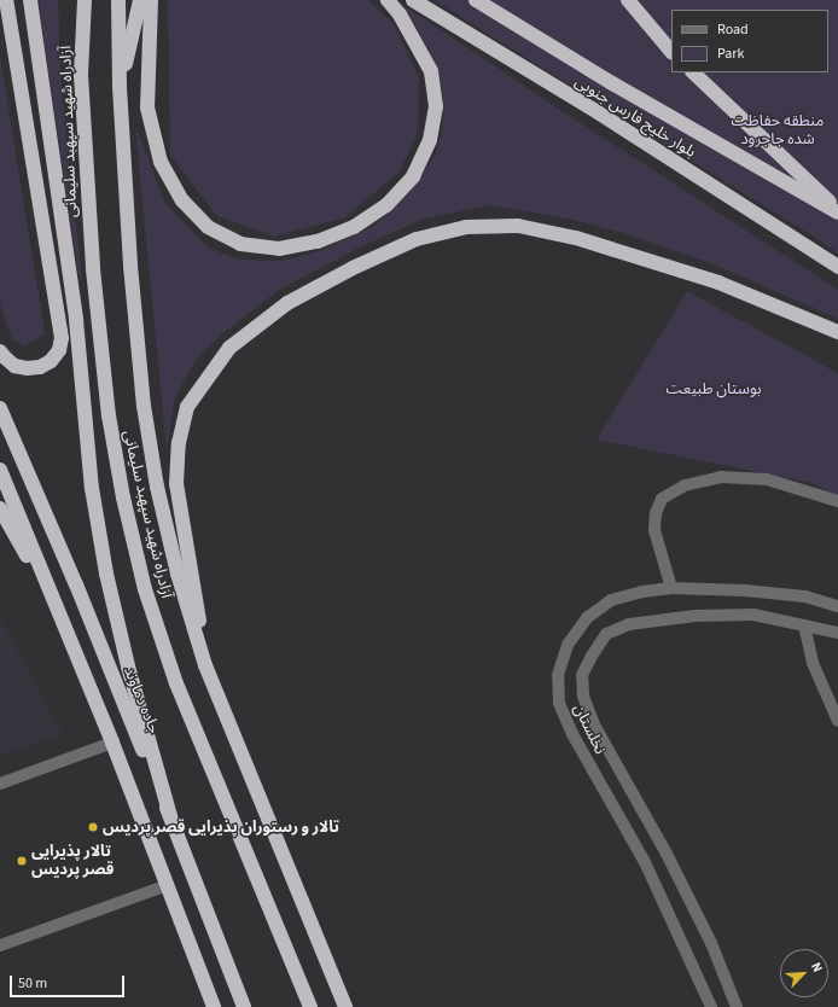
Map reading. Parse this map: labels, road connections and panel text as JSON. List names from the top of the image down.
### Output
{
  "streets": {
    "highway": ["بلوار خلیج فارس جنوبی", "آزادراه شهید سپهبد سلیمانی", "جاده دماوند"],
    "street": ["نخلستان"]
  },
  "parks": ["منطقه حفاظت شده جاجرود", "بوستان طبیعت"],
  "places": ["تالار و رستوران پذیرایی قصر پردیس", "تالار پذیرایی قصر پردیس"],
  "legend": ["Road", "Park"],
  "scale_bar": "50 m",
  "north": "top right"
}
